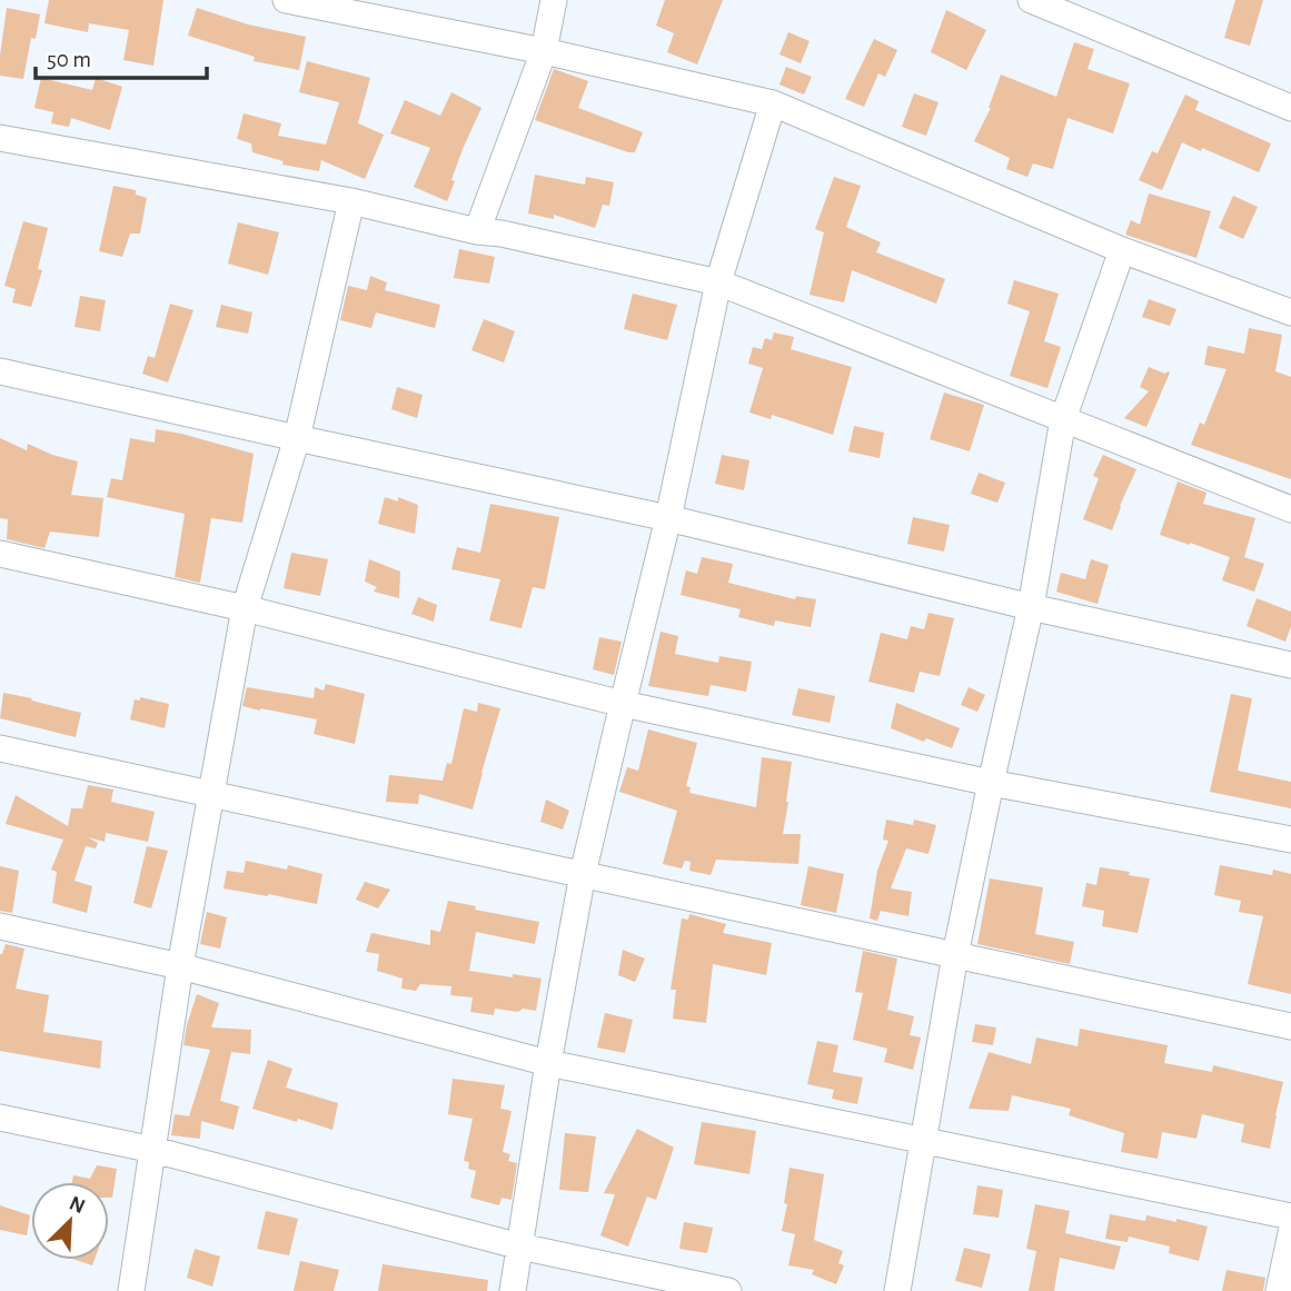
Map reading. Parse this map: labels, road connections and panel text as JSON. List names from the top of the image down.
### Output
{
  "scale_bar": "50 m",
  "north": "top right"
}
